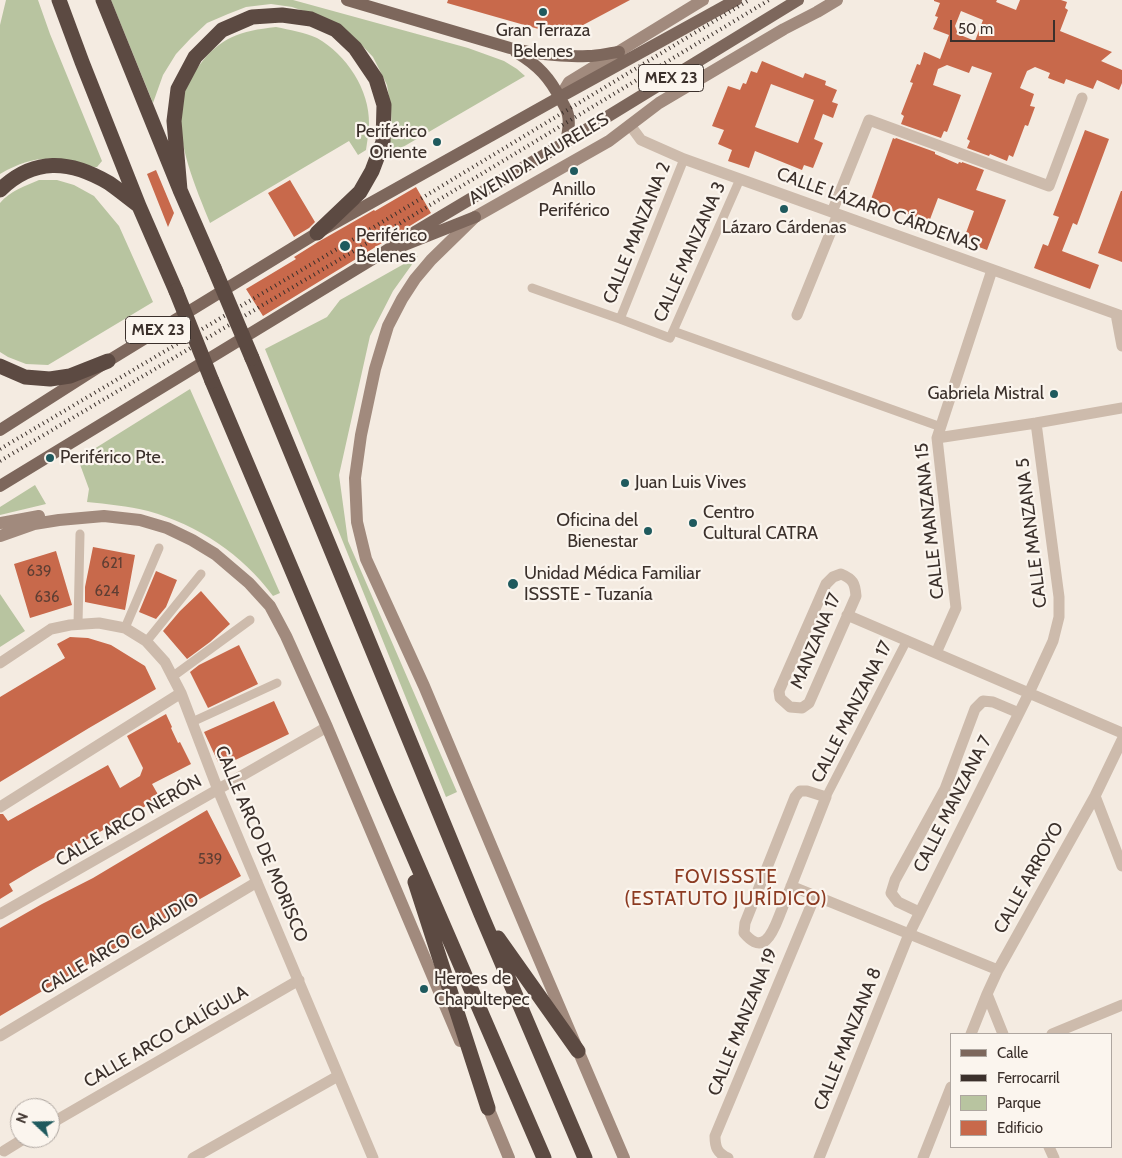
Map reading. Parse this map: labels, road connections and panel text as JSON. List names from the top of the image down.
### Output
{
  "streets": {
    "main road": ["MEX 23", "AVENIDA LAURELES"],
    "street": [
      "CALLE LÁZARO CÁRDENAS",
      "CALLE MANZANA 2",
      "CALLE MANZANA 3",
      "CALLE MANZANA 15",
      "CALLE MANZANA 5",
      "MANZANA 17",
      "CALLE MANZANA 17",
      "CALLE MANZANA 7",
      "CALLE ARCO NERÓN",
      "CALLE ARCO DE MORISCO",
      "CALLE ARROYO",
      "CALLE ARCO CLAUDIO",
      "CALLE MANZANA 19",
      "CALLE ARCO CALÍGULA",
      "CALLE MANZANA 8"
    ]
  },
  "crossings": [
    ["AVENIDA LAURELES", "CALLE LÁZARO CÁRDENAS"],
    ["CALLE LÁZARO CÁRDENAS", "CALLE MANZANA 2"],
    ["CALLE LÁZARO CÁRDENAS", "CALLE MANZANA 3"],
    ["CALLE LÁZARO CÁRDENAS", "CALLE MANZANA 15"],
    ["CALLE MANZANA 5", "CALLE MANZANA 7"],
    ["CALLE MANZANA 7", "CALLE MANZANA 8"],
    ["CALLE ARCO NERÓN", "CALLE ARCO DE MORISCO"],
    ["CALLE ARCO DE MORISCO", "CALLE ARCO CLAUDIO"],
    ["CALLE ARCO DE MORISCO", "CALLE ARCO CALÍGULA"]
  ],
  "districts": ["FOVISSSTE (ESTATUTO JURÍDICO)"],
  "places": [
    "Gran Terraza Belenes",
    "Periférico Oriente",
    "Anillo Periférico",
    "Lázaro Cárdenas",
    "Periférico Belenes",
    "Gabriela Mistral",
    "Periférico Pte.",
    "Juan Luis Vives",
    "Centro Cultural CATRA",
    "Oficina del Bienestar",
    "Unidad Médica Familiar ISSSTE - Tuzanía",
    "Heroes de Chapultepec"
  ],
  "house_numbers": [
    "621",
    "639",
    "624",
    "636",
    "539"
  ],
  "legend": [
    "Calle",
    "Ferrocarril",
    "Parque",
    "Edificio"
  ],
  "scale_bar": "50 m",
  "north": "left"
}
